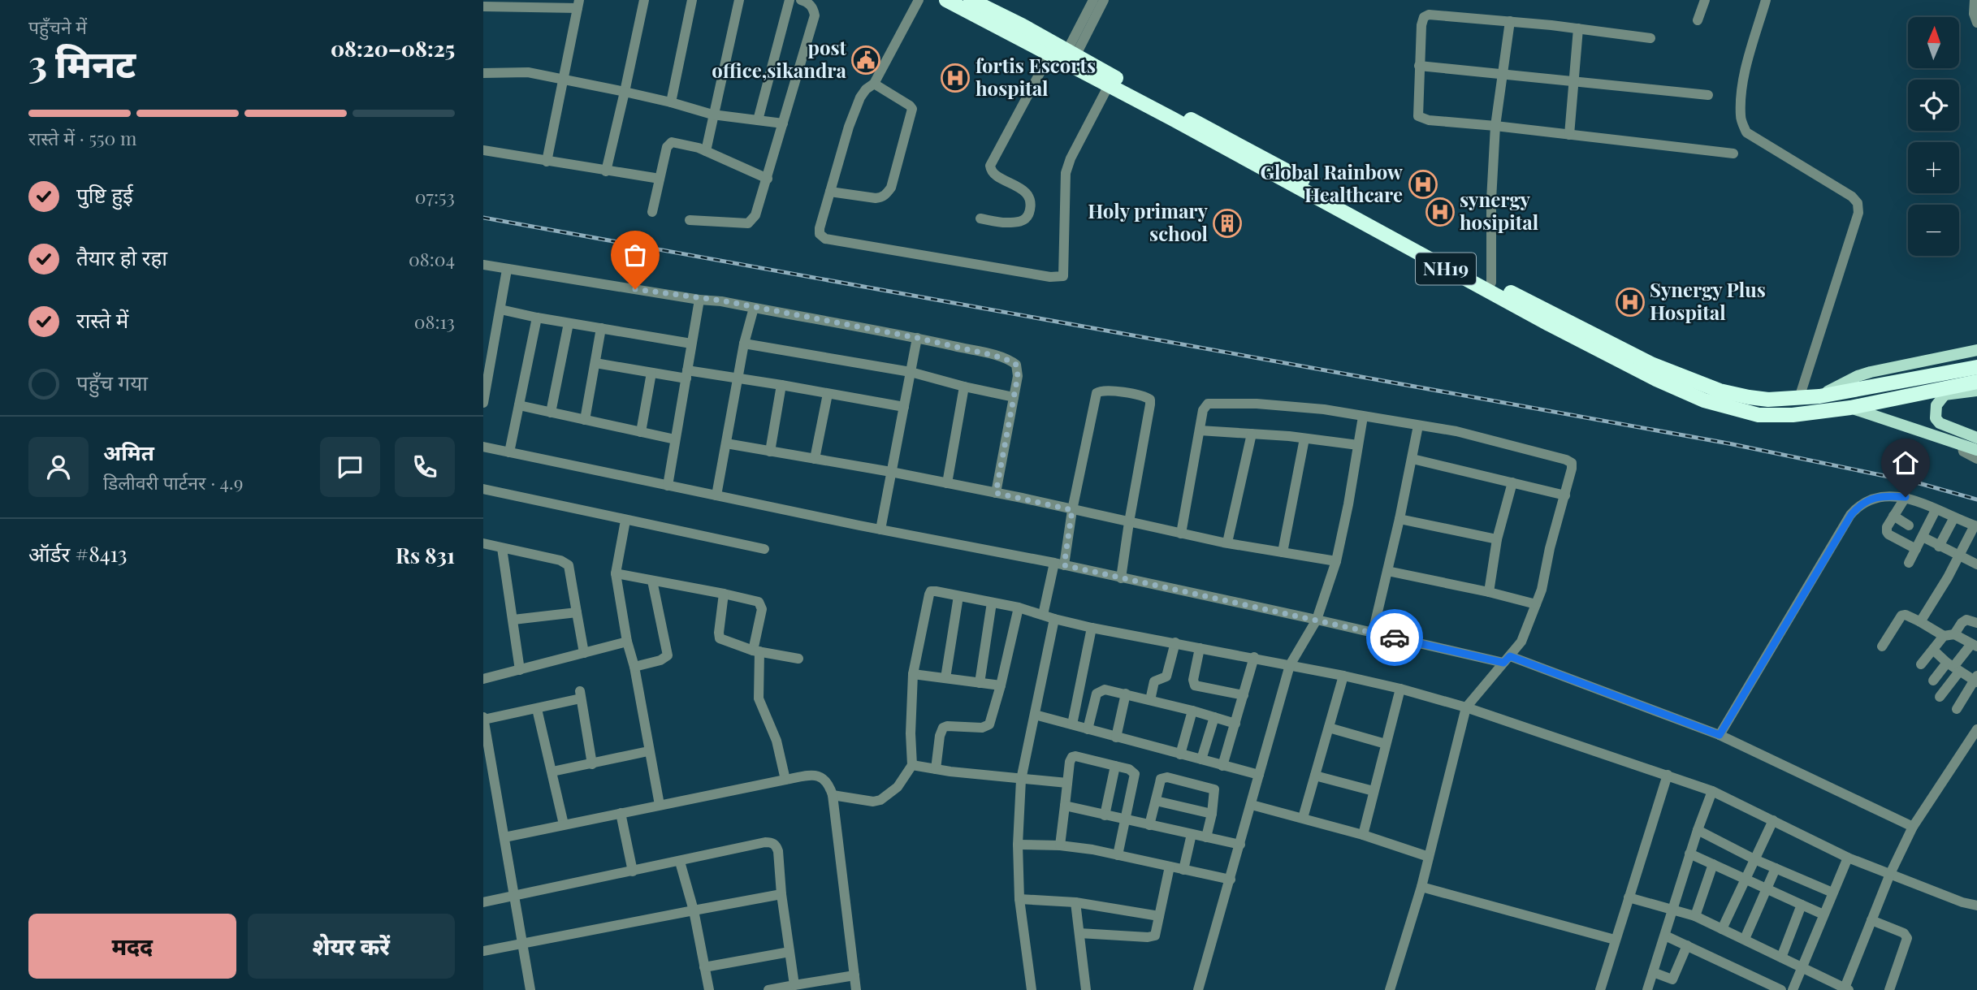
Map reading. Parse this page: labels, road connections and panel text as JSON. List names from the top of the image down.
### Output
{
  "streets": {
    "highway": ["NH19"]
  },
  "places": {
    "public building": ["post office,sikandra"],
    "hospital": [
      "fortis Escorts hospital",
      "Global Rainbow Healthcare",
      "synergy hosipital",
      "Synergy Plus Hospital"
    ],
    "building": ["Holy primary school"]
  },
  "north": "top",
  "page": {
    "heading": ["3 मिनट", "पहुँचने में", "08:20–08:25"],
    "panel": [
      "अमित",
      "डिलीवरी पार्टनर · 4.9",
      "ऑर्डर #8413",
      "Rs 831"
    ],
    "map_buttons": ["+", "−"],
    "bar": "रास्ते में · 550 m",
    "list": [
      ["पुष्टि हुई", "07:53"],
      ["तैयार हो रहा", "08:04"],
      ["रास्ते में", "08:13"],
      "पहुँच गया"
    ],
    "buttons": ["मदद", "शेयर करें"]
  }
}
